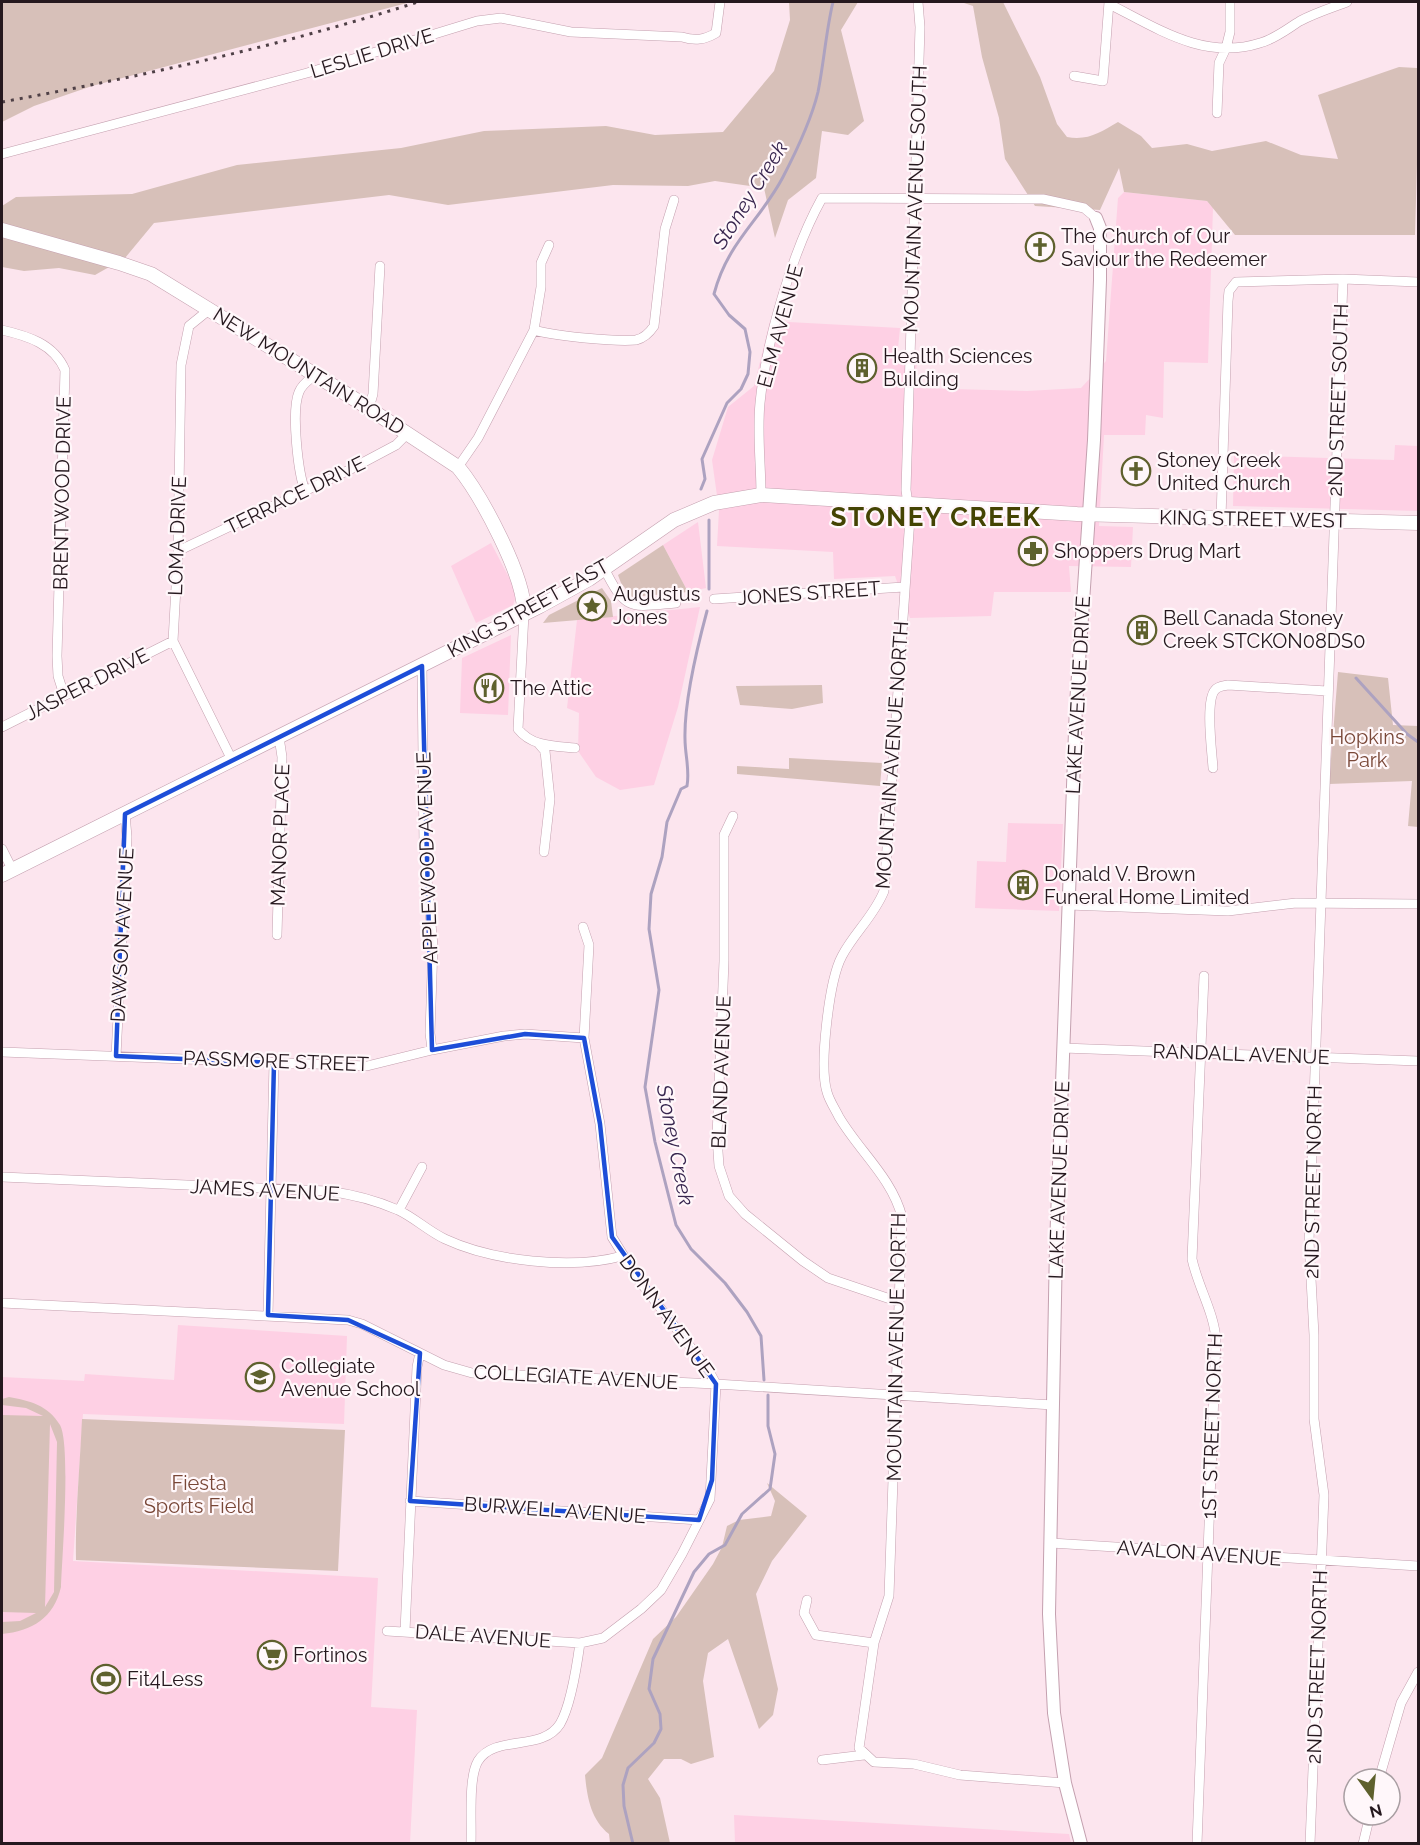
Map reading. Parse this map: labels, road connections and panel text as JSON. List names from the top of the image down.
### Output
{
  "streets": {
    "main road": ["NEW MOUNTAIN ROAD", "KING STREET WEST", "KING STREET EAST"],
    "street": [
      "LESLIE DRIVE",
      "MOUNTAIN AVENUE SOUTH",
      "ELM AVENUE",
      "2ND STREET SOUTH",
      "BRENTWOOD DRIVE",
      "TERRACE DRIVE",
      "LOMA DRIVE",
      "JONES STREET",
      "JASPER DRIVE",
      "LAKE AVENUE DRIVE",
      "MOUNTAIN AVENUE NORTH",
      "MANOR PLACE",
      "APPLEWOOD AVENUE",
      "DAWSON AVENUE",
      "RANDALL AVENUE",
      "PASSMORE STREET",
      "BLAND AVENUE",
      "2ND STREET NORTH",
      "JAMES AVENUE",
      "DONN AVENUE",
      "COLLEGIATE AVENUE",
      "1ST STREET NORTH",
      "BURWELL AVENUE",
      "AVALON AVENUE",
      "DALE AVENUE"
    ]
  },
  "crossings": [
    ["MOUNTAIN AVENUE SOUTH", "ELM AVENUE"],
    ["MOUNTAIN AVENUE SOUTH", "KING STREET EAST"],
    ["MOUNTAIN AVENUE SOUTH", "MOUNTAIN AVENUE NORTH"],
    ["ELM AVENUE", "KING STREET EAST"],
    ["NEW MOUNTAIN ROAD", "TERRACE DRIVE"],
    ["NEW MOUNTAIN ROAD", "LOMA DRIVE"],
    ["NEW MOUNTAIN ROAD", "KING STREET EAST"],
    ["2ND STREET SOUTH", "KING STREET WEST"],
    ["2ND STREET SOUTH", "2ND STREET NORTH"],
    ["BRENTWOOD DRIVE", "JASPER DRIVE"],
    ["TERRACE DRIVE", "LOMA DRIVE"],
    ["KING STREET WEST", "KING STREET EAST"],
    ["KING STREET WEST", "LAKE AVENUE DRIVE"],
    ["KING STREET WEST", "2ND STREET NORTH"],
    ["LOMA DRIVE", "KING STREET EAST"],
    ["LOMA DRIVE", "JASPER DRIVE"],
    ["JONES STREET", "MOUNTAIN AVENUE NORTH"],
    ["KING STREET EAST", "LAKE AVENUE DRIVE"],
    ["KING STREET EAST", "MOUNTAIN AVENUE NORTH"],
    ["KING STREET EAST", "MANOR PLACE"],
    ["KING STREET EAST", "APPLEWOOD AVENUE"],
    ["KING STREET EAST", "DAWSON AVENUE"],
    ["LAKE AVENUE DRIVE", "RANDALL AVENUE"],
    ["LAKE AVENUE DRIVE", "COLLEGIATE AVENUE"],
    ["LAKE AVENUE DRIVE", "AVALON AVENUE"],
    ["MOUNTAIN AVENUE NORTH", "BLAND AVENUE"],
    ["MOUNTAIN AVENUE NORTH", "COLLEGIATE AVENUE"],
    ["APPLEWOOD AVENUE", "PASSMORE STREET"],
    ["DAWSON AVENUE", "PASSMORE STREET"],
    ["RANDALL AVENUE", "2ND STREET NORTH"],
    ["RANDALL AVENUE", "1ST STREET NORTH"],
    ["PASSMORE STREET", "DONN AVENUE"],
    ["2ND STREET NORTH", "AVALON AVENUE"],
    ["JAMES AVENUE", "DONN AVENUE"],
    ["DONN AVENUE", "COLLEGIATE AVENUE"],
    ["DONN AVENUE", "BURWELL AVENUE"],
    ["DONN AVENUE", "DALE AVENUE"],
    ["1ST STREET NORTH", "AVALON AVENUE"]
  ],
  "districts": ["STONEY CREEK"],
  "water": ["Stoney Creek"],
  "parks": ["Hopkins Park", "Fiesta Sports Field"],
  "places": {
    "church": ["The Church of Our Saviour the Redeemer", "Stoney Creek United Church"],
    "building": ["Health Sciences Building", "Bell Canada Stoney Creek STCKON08DS0", "Donald V. Brown Funeral Home Limited"],
    "pharmacy": ["Shoppers Drug Mart"],
    "place": ["Augustus Jones"],
    "restaurant": ["The Attic"],
    "school or university": ["Collegiate Avenue School"],
    "supermarket": ["Fortinos"],
    "sports": ["Fit4Less"]
  },
  "north": "bottom"
}
